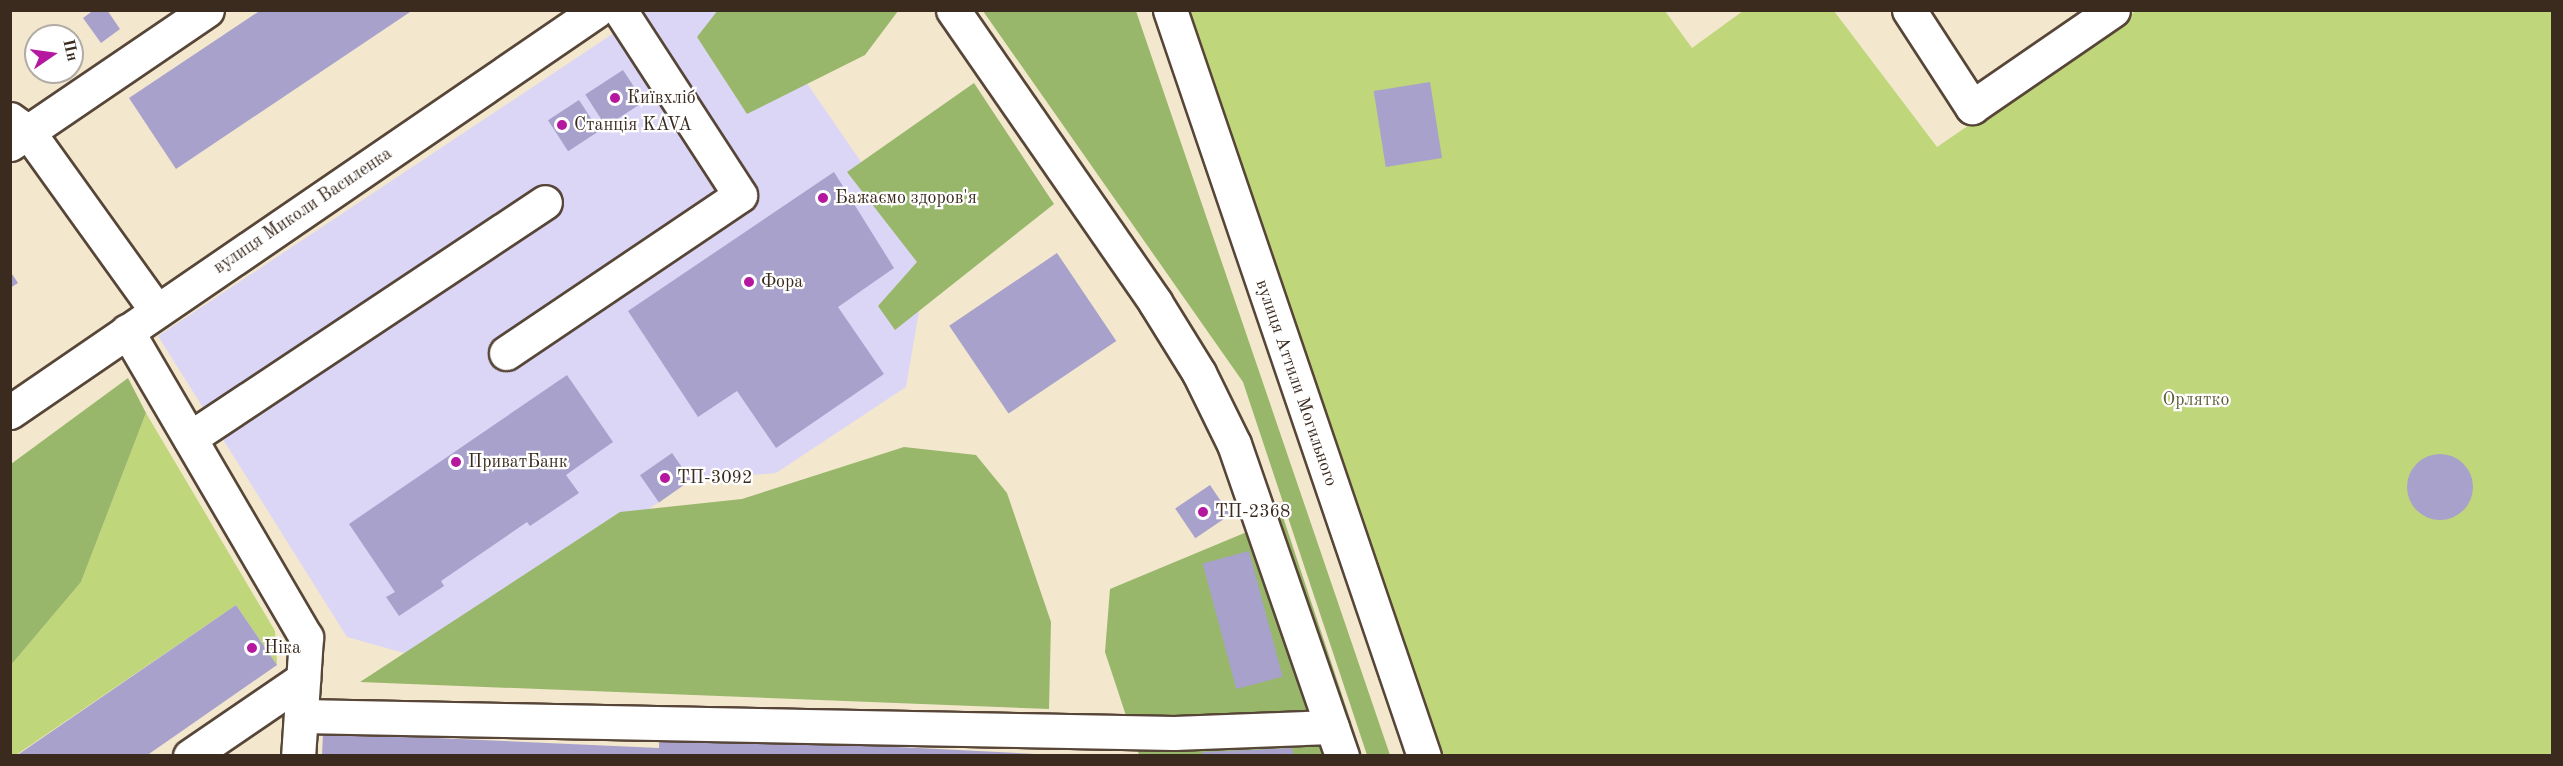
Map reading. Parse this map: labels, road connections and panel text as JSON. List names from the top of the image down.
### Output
{
  "streets": {
    "street": ["вулиця Миколи Василенка", "вулиця Аттили Могильного"]
  },
  "parks": ["Орлятко"],
  "places": [
    "Київхліб",
    "Станція KAVA",
    "Бажаємо здоров'я",
    "Фора",
    "ПриватБанк",
    "ТП-3092",
    "ТП-2368",
    "Ніка"
  ],
  "north": "right"
}
